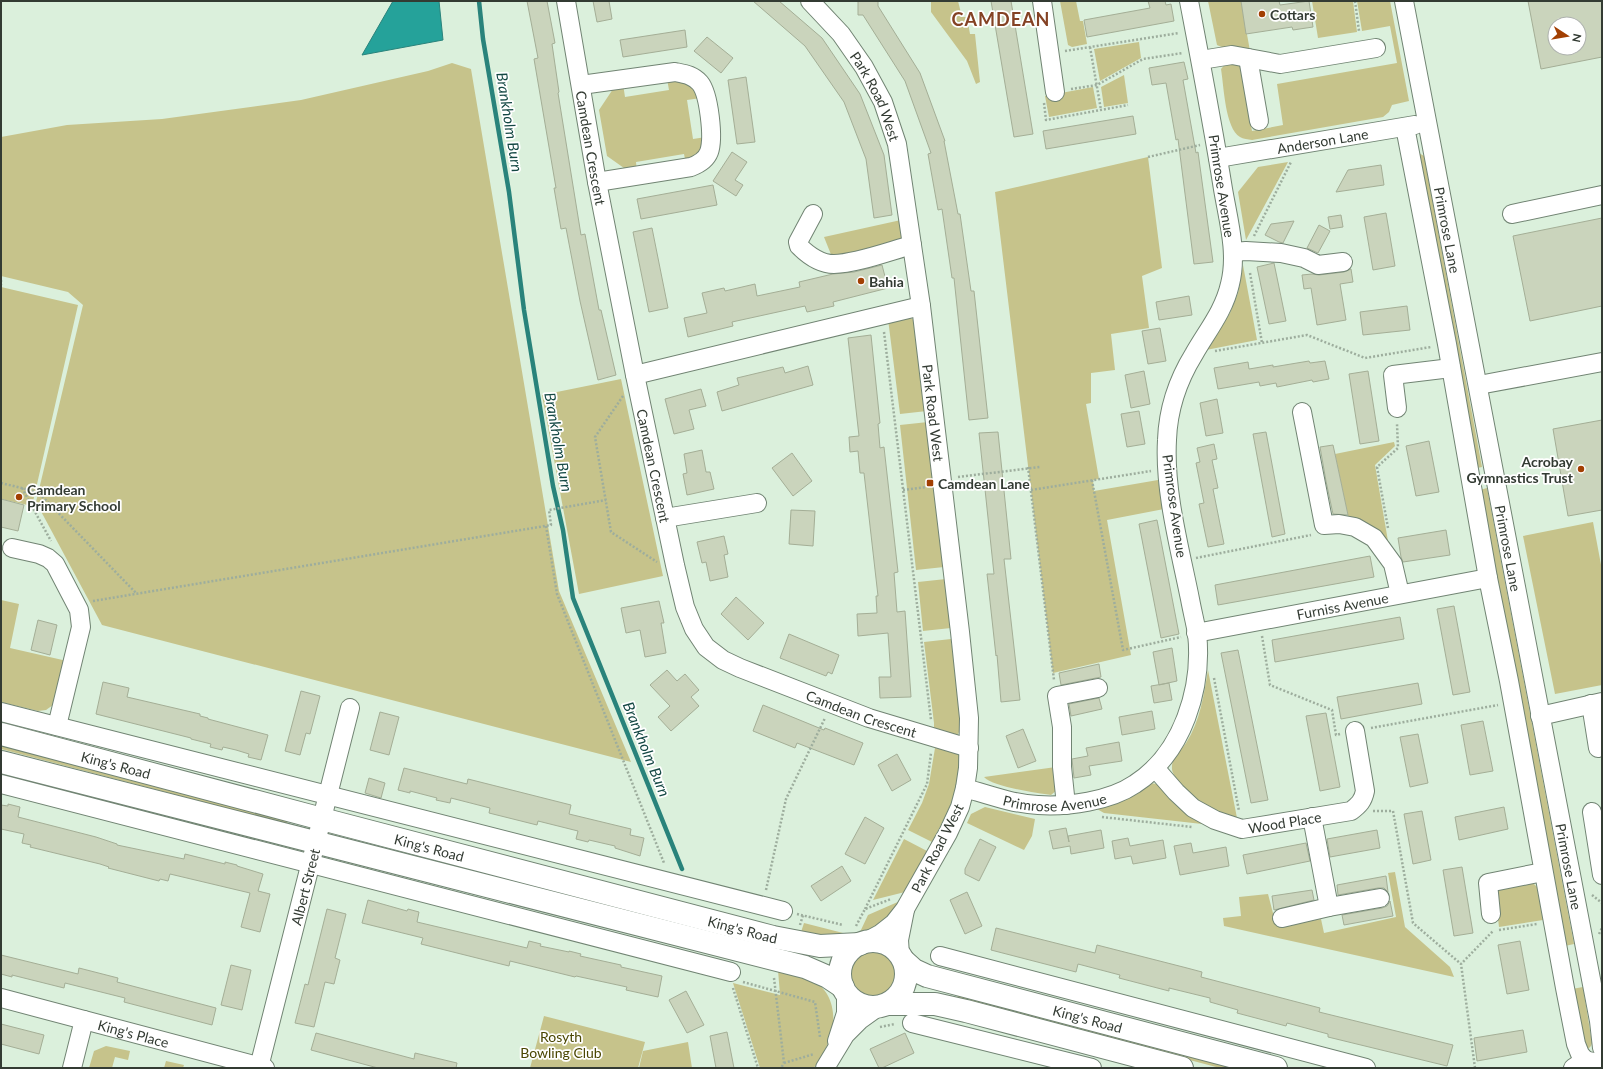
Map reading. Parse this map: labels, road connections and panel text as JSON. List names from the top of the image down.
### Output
{
  "streets": {
    "main road": ["King's Road"],
    "street": [
      "Park Road West",
      "Anderson Lane",
      "Camdean Crescent",
      "Primrose Avenue",
      "Primrose Lane",
      "Furniss Avenue",
      "Wood Place",
      "Albert Street",
      "King's Place"
    ]
  },
  "crossings": [
    ["Park Road West", "Camdean Crescent"],
    ["Park Road West", "Primrose Avenue"],
    ["Park Road West", "King's Road"],
    ["Anderson Lane", "Primrose Avenue"],
    ["Anderson Lane", "Primrose Lane"],
    ["Primrose Avenue", "Furniss Avenue"],
    ["Primrose Avenue", "Wood Place"],
    ["Primrose Lane", "Furniss Avenue"],
    ["King's Road", "Albert Street"],
    ["Albert Street", "King's Place"]
  ],
  "districts": ["CAMDEAN"],
  "water": ["Brankholm Burn"],
  "parks": ["Rosyth Bowling Club"],
  "places": {
    "other": [
      "Cottars",
      "Bahia",
      "Acrobay Gymnastics Trust",
      "Camdean Primary School"
    ],
    "transit": ["Camdean Lane"]
  },
  "north": "right"
}
